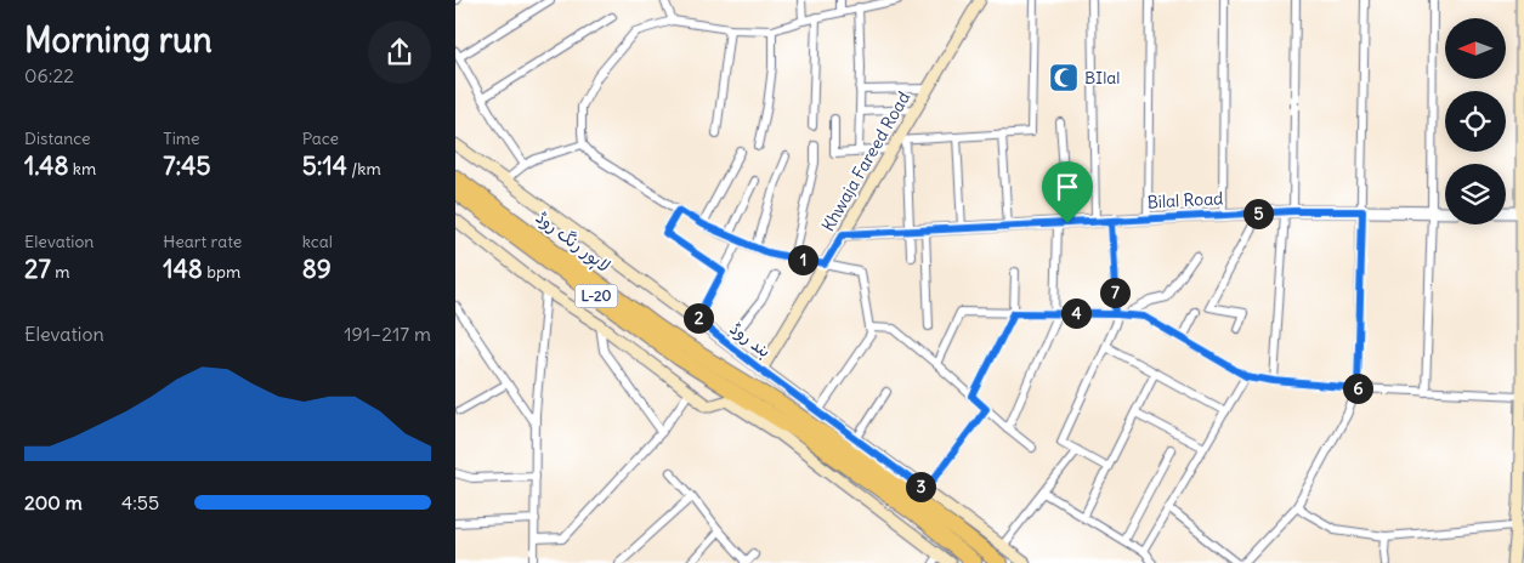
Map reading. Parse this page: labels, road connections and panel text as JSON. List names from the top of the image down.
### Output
{
  "streets": {
    "highway": ["لاہور رنگ روڈ", "L-20"],
    "main road": ["Khwaja Fareed Road", "بند روڈ"],
    "street": ["Bilal Road"]
  },
  "crossings": [
    ["Khwaja Fareed Road", "Bilal Road"],
    ["Khwaja Fareed Road", "بند روڈ"],
    ["لاہور رنگ روڈ", "بند روڈ"]
  ],
  "places": {
    "mosque": ["BIlal"]
  },
  "north": "left",
  "page": {
    "heading": ["Morning run", "06:22"],
    "stats": [
      ["Distance", "1.48 km"],
      ["Time", "7:45"],
      ["Pace", "5:14 /km"],
      ["Elevation", "27 m"],
      ["Heart rate", "148 bpm"],
      ["kcal", "89"]
    ],
    "pins": [
      "5",
      "1",
      "7",
      "4",
      "2",
      "6",
      "3"
    ],
    "chart": ["Elevation", "191–217 m"],
    "list": [
      {
        "name": "200 m",
        "note": "4:55"
      }
    ]
  }
}
